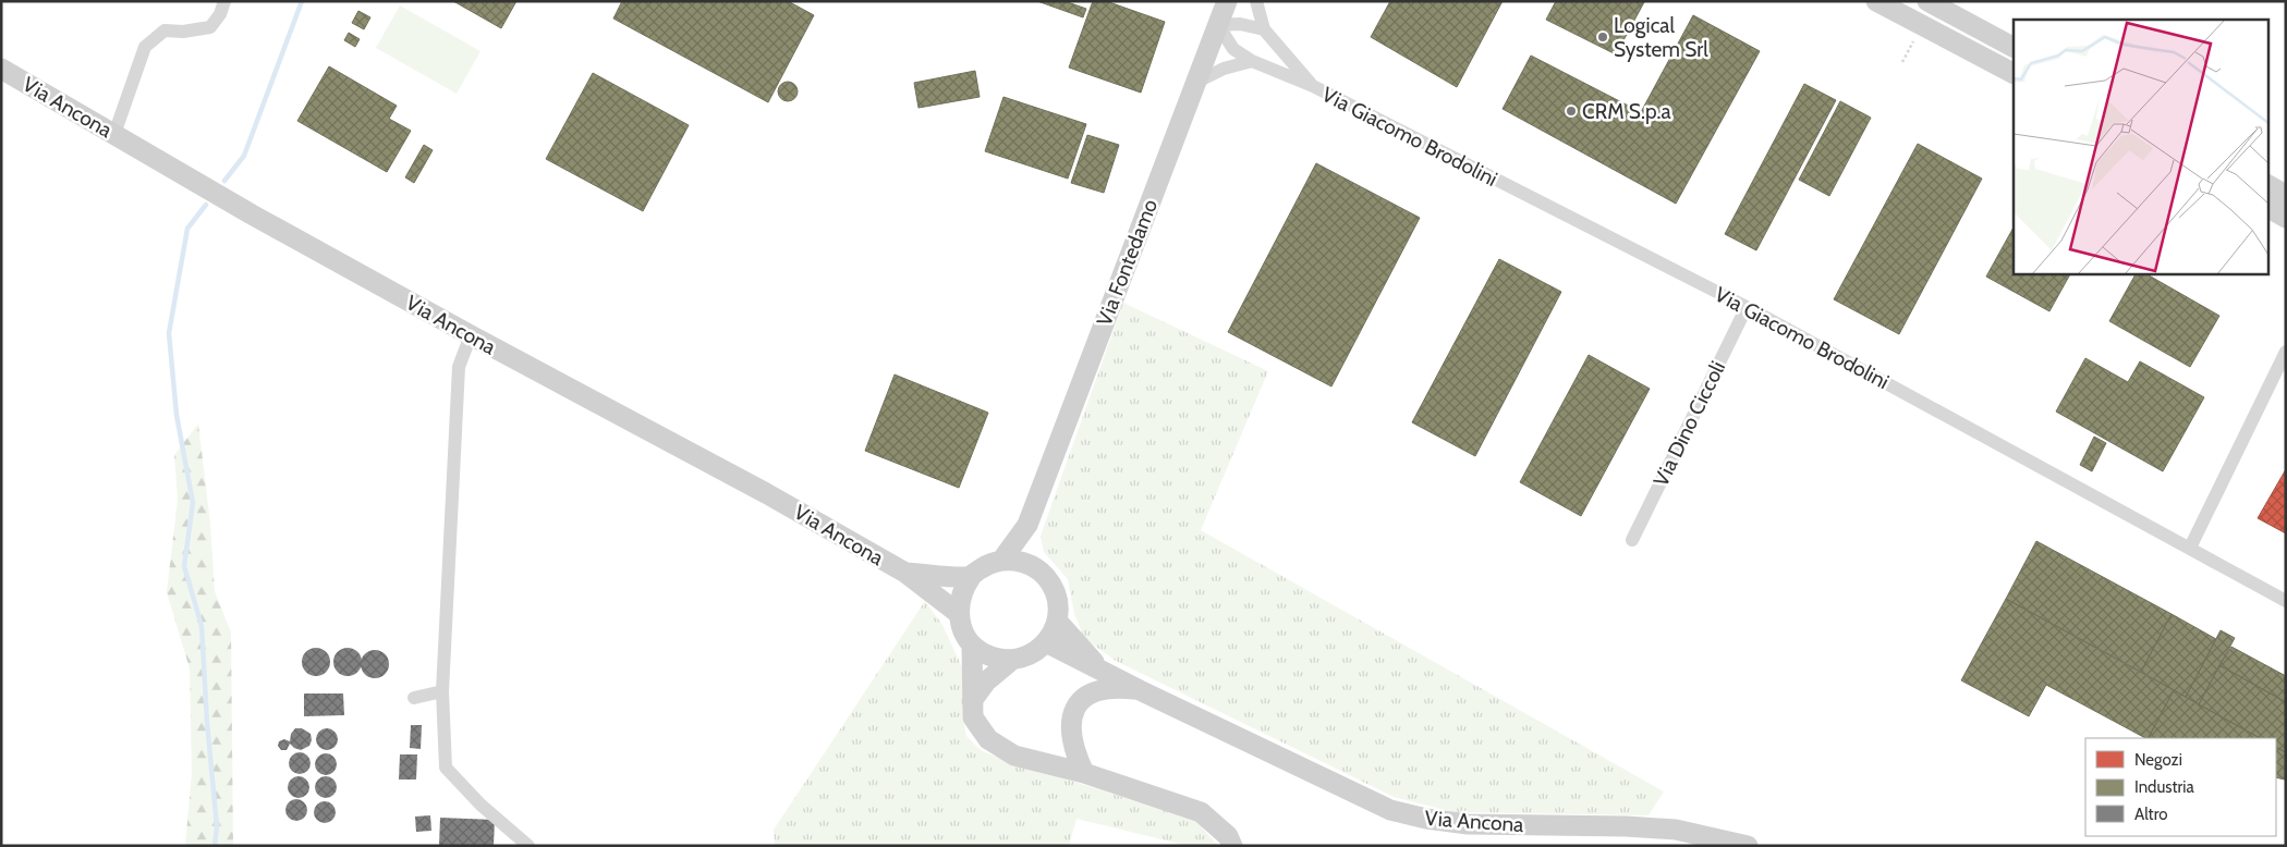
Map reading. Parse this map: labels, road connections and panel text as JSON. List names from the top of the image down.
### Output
{
  "streets": {
    "main road": ["Via Ancona", "Via Fontedamo"],
    "street": ["Via Giacomo Brodolini", "Via Dino Ciccoli"]
  },
  "crossings": [
    ["Via Ancona", "Via Fontedamo"],
    ["Via Giacomo Brodolini", "Via Fontedamo"],
    ["Via Giacomo Brodolini", "Via Dino Ciccoli"]
  ],
  "places": ["Logical System Srl", "CRM S.p.a"],
  "legend": ["Negozi", "Industria", "Altro"]
}
